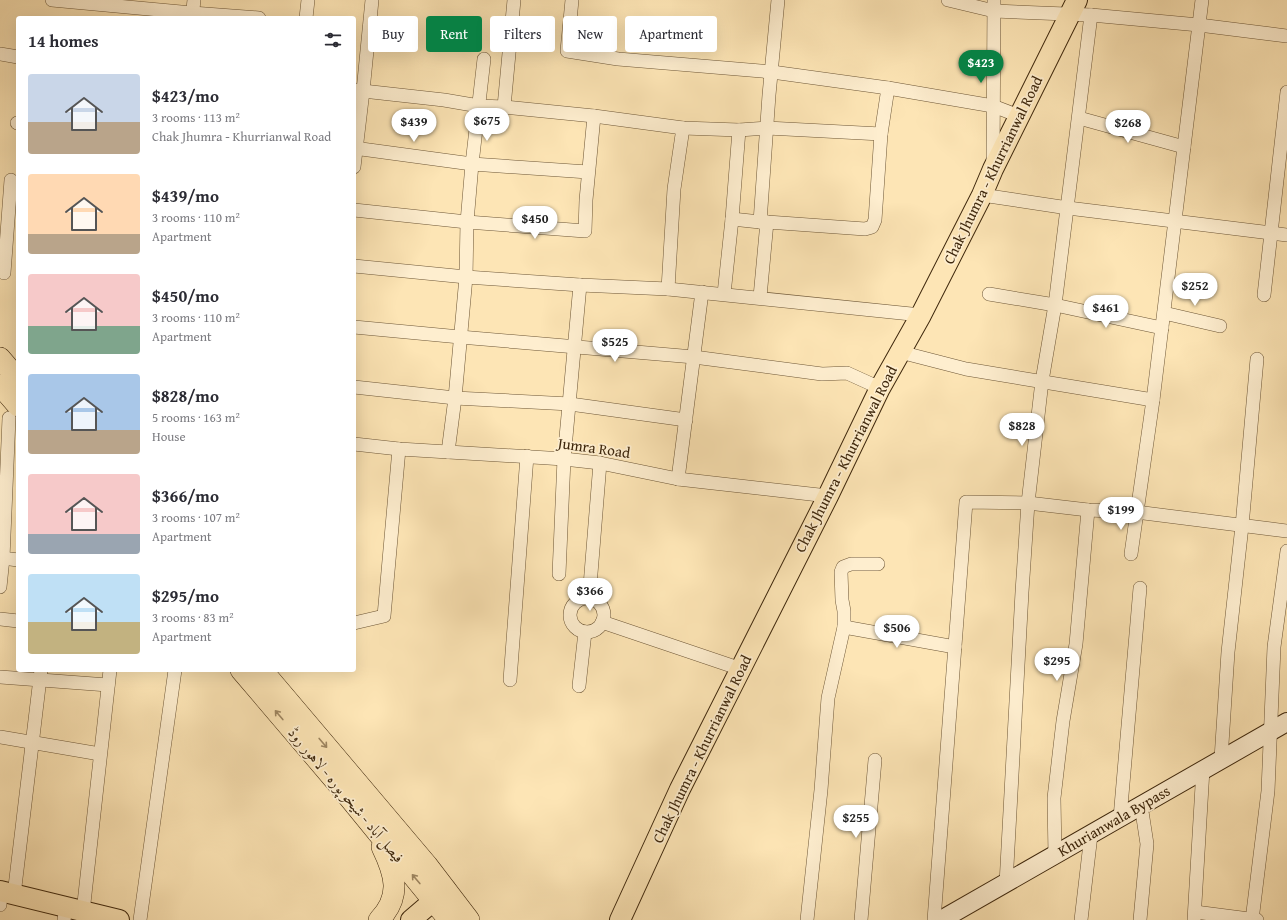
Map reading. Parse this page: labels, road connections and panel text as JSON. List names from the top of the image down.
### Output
{
  "streets": {
    "highway": ["فیصل آباد - شیخو پورہ - لاہور روڈ"],
    "main road": ["Chak Jhumra - Khurrianwal Road", "Khurianwala Bypass"],
    "street": ["Jumra Road"]
  },
  "crossings": [
    ["Chak Jhumra - Khurrianwal Road", "Jumra Road"]
  ],
  "page": {
    "chip": [
      "Buy",
      "Rent",
      "Filters",
      "New",
      "Apartment"
    ],
    "heading": "14 homes",
    "price": [
      "$423",
      "$675",
      "$439",
      "$268",
      "$450",
      "$252",
      "$461",
      "$525",
      "$828",
      "$199",
      "$366",
      "$506",
      "$295",
      "$255"
    ],
    "list": [
      {
        "name": "$423/mo",
        "note": "3 rooms · 113 m² · Chak Jhumra - Khurrianwal Road"
      },
      {
        "name": "$439/mo",
        "note": "3 rooms · 110 m² · Apartment"
      },
      {
        "name": "$450/mo",
        "note": "3 rooms · 110 m² · Apartment"
      },
      {
        "name": "$828/mo",
        "note": "5 rooms · 163 m² · House"
      },
      {
        "name": "$366/mo",
        "note": "3 rooms · 107 m² · Apartment"
      },
      {
        "name": "$295/mo",
        "note": "3 rooms · 83 m² · Apartment"
      }
    ]
  }
}
